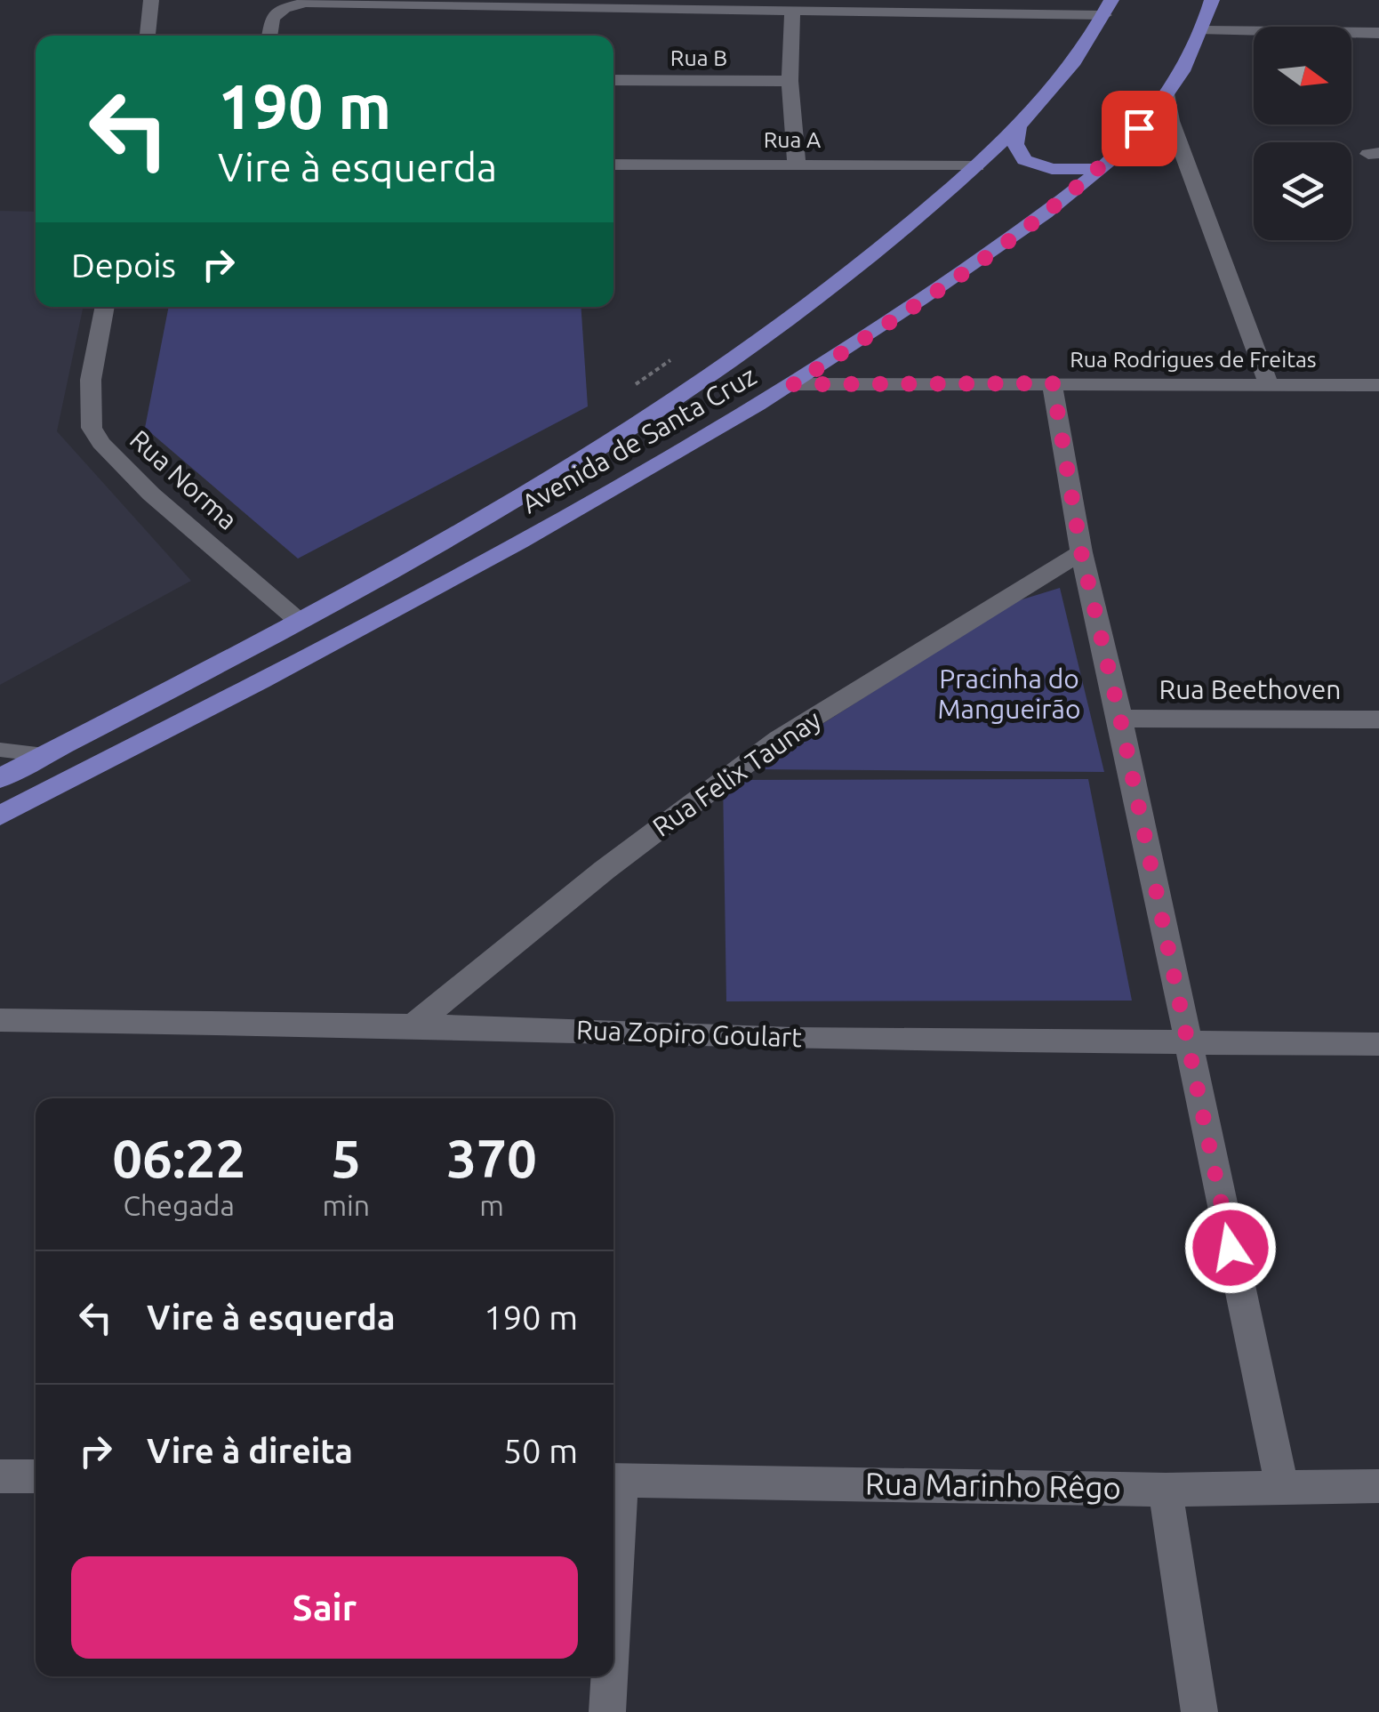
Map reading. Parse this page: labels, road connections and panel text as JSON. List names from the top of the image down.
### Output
{
  "streets": {
    "main road": ["Avenida de Santa Cruz"],
    "street": [
      "Rua B",
      "Rua A",
      "Rua Rodrigues de Freitas",
      "Rua Norma",
      "Rua Beethoven",
      "Rua Felix Taunay",
      "Rua Zopiro Goulart",
      "Rua Marinho Rêgo"
    ]
  },
  "crossings": [
    ["Rua A", "Avenida de Santa Cruz"],
    ["Rua Rodrigues de Freitas", "Avenida de Santa Cruz"],
    ["Avenida de Santa Cruz", "Rua Norma"],
    ["Rua Felix Taunay", "Rua Zopiro Goulart"]
  ],
  "parks": ["Pracinha do Mangueirão"],
  "north": "right",
  "page": {
    "turn": ["190 m", "Vire à esquerda"],
    "then": "Depois",
    "eta": [
      "06:22",
      "Chegada",
      "5",
      "min",
      "370",
      "m"
    ],
    "list": [
      {
        "name": "Vire à esquerda",
        "value": "190 m"
      },
      {
        "name": "Vire à direita",
        "value": "50 m"
      }
    ],
    "buttons": "Sair"
  }
}
